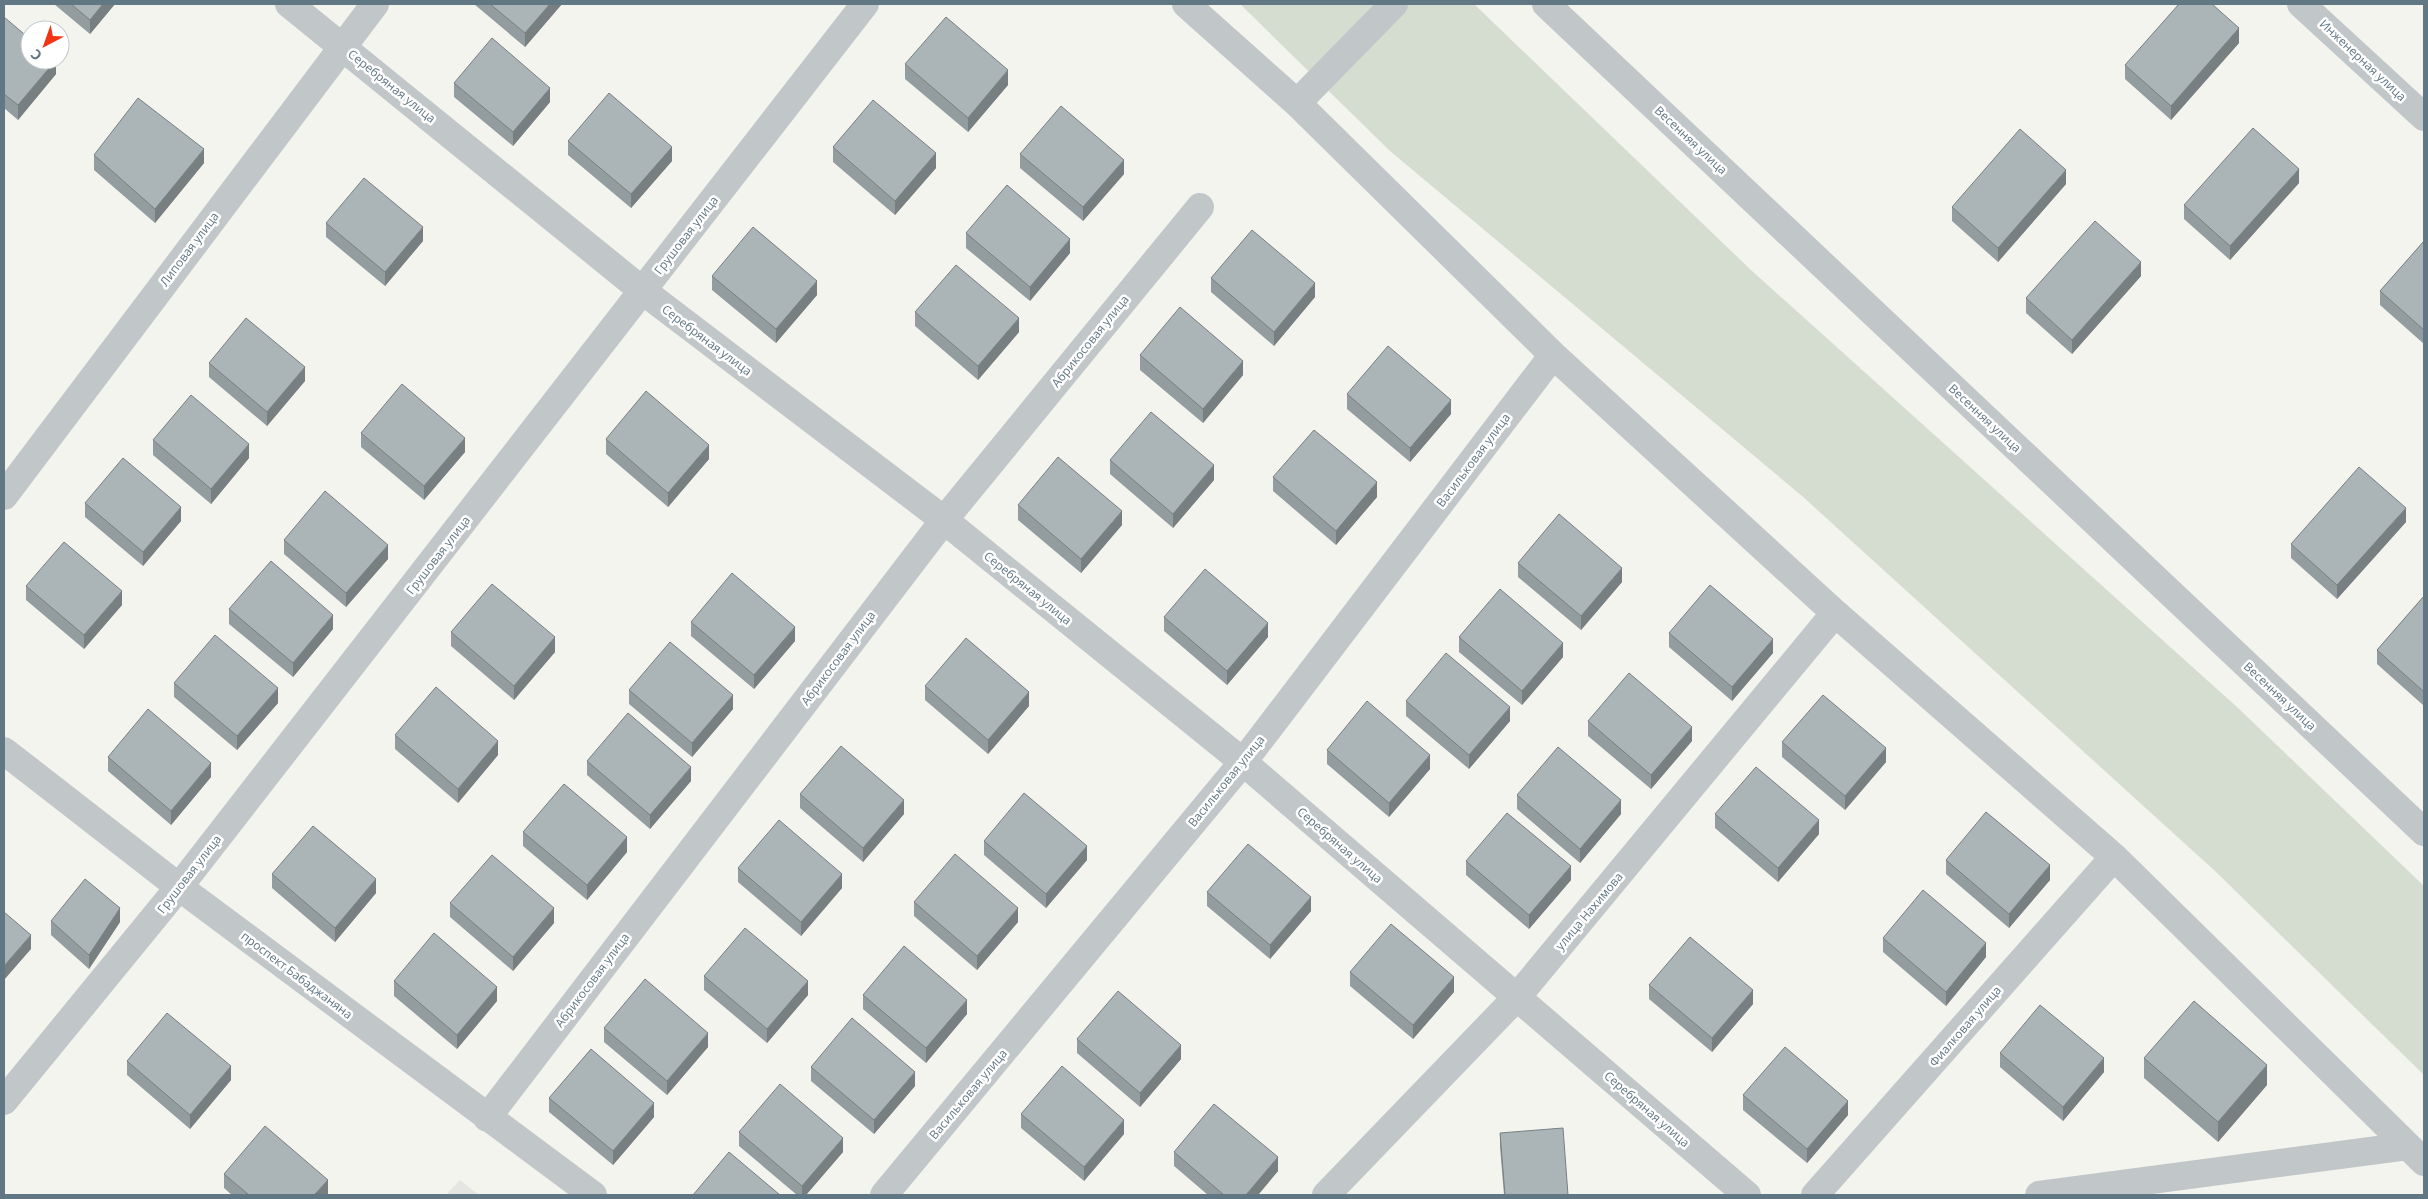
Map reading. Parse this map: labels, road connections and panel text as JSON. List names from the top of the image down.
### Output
{
  "streets": {
    "street": [
      "Инженерная улица",
      "Серебряная улица",
      "Весенняя улица",
      "Грушовая улица",
      "Липовая улица",
      "Абрикосовая улица",
      "Васильковая улица",
      "улица Нахимова",
      "проспект Бабаджаняна",
      "Фиалковая улица"
    ]
  },
  "crossings": [
    ["Серебряная улица", "Грушовая улица"],
    ["Серебряная улица", "Липовая улица"],
    ["Серебряная улица", "Абрикосовая улица"],
    ["Серебряная улица", "Васильковая улица"],
    ["Серебряная улица", "улица Нахимова"],
    ["Грушовая улица", "проспект Бабаджаняна"],
    ["Абрикосовая улица", "проспект Бабаджаняна"]
  ],
  "north": "bottom left"
}
